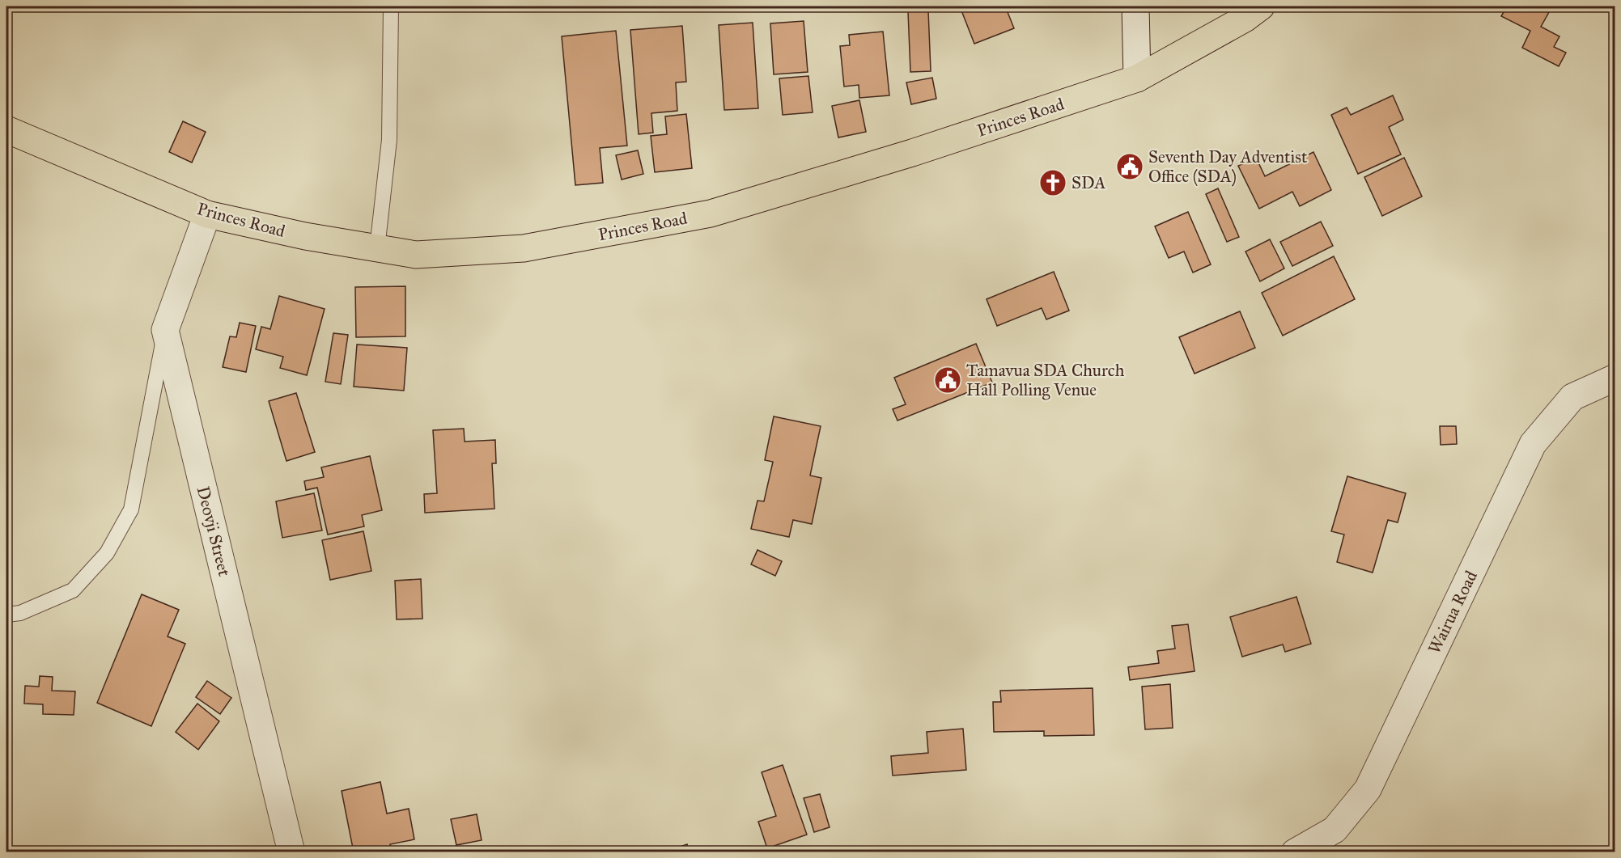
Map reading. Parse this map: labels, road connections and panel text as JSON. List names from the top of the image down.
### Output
{
  "streets": {
    "main road": ["Princes Road"],
    "street": ["Deovji Street", "Wairua Road"]
  },
  "places": {
    "public building": ["Seventh Day Adventist Office (SDA)", "Tamavua SDA Church Hall Polling Venue"],
    "church": ["SDA"]
  }
}
